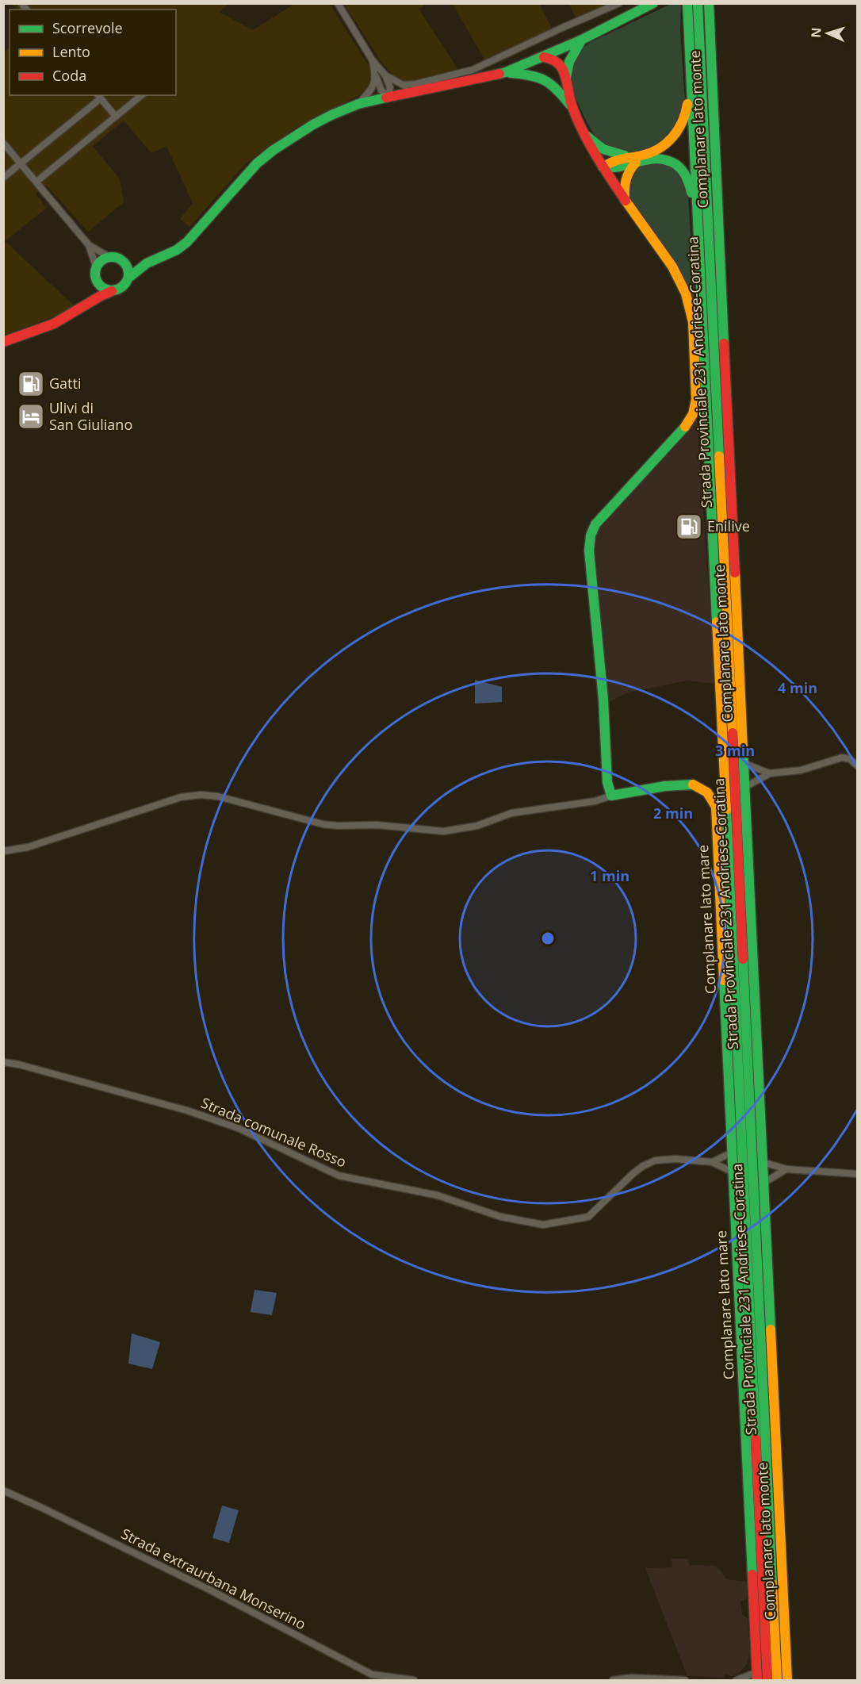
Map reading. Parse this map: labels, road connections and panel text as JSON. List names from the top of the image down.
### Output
{
  "streets": {
    "main road": ["Complanare lato monte", "Strada Provinciale 231 Andriese-Coratina", "Complanare lato mare"],
    "street": ["Strada comunale Rosso", "Strada extraurbana Monserino"]
  },
  "crossings": [
    ["Complanare lato mare", "Strada comunale Rosso"]
  ],
  "places": {
    "fuel station": ["Gatti", "Enilive"],
    "hotel": ["Ulivi di San Giuliano"]
  },
  "legend": ["Scorrevole", "Lento", "Coda"],
  "north": "left",
  "rings": [
    "4 min",
    "3 min",
    "2 min",
    "1 min"
  ]
}
